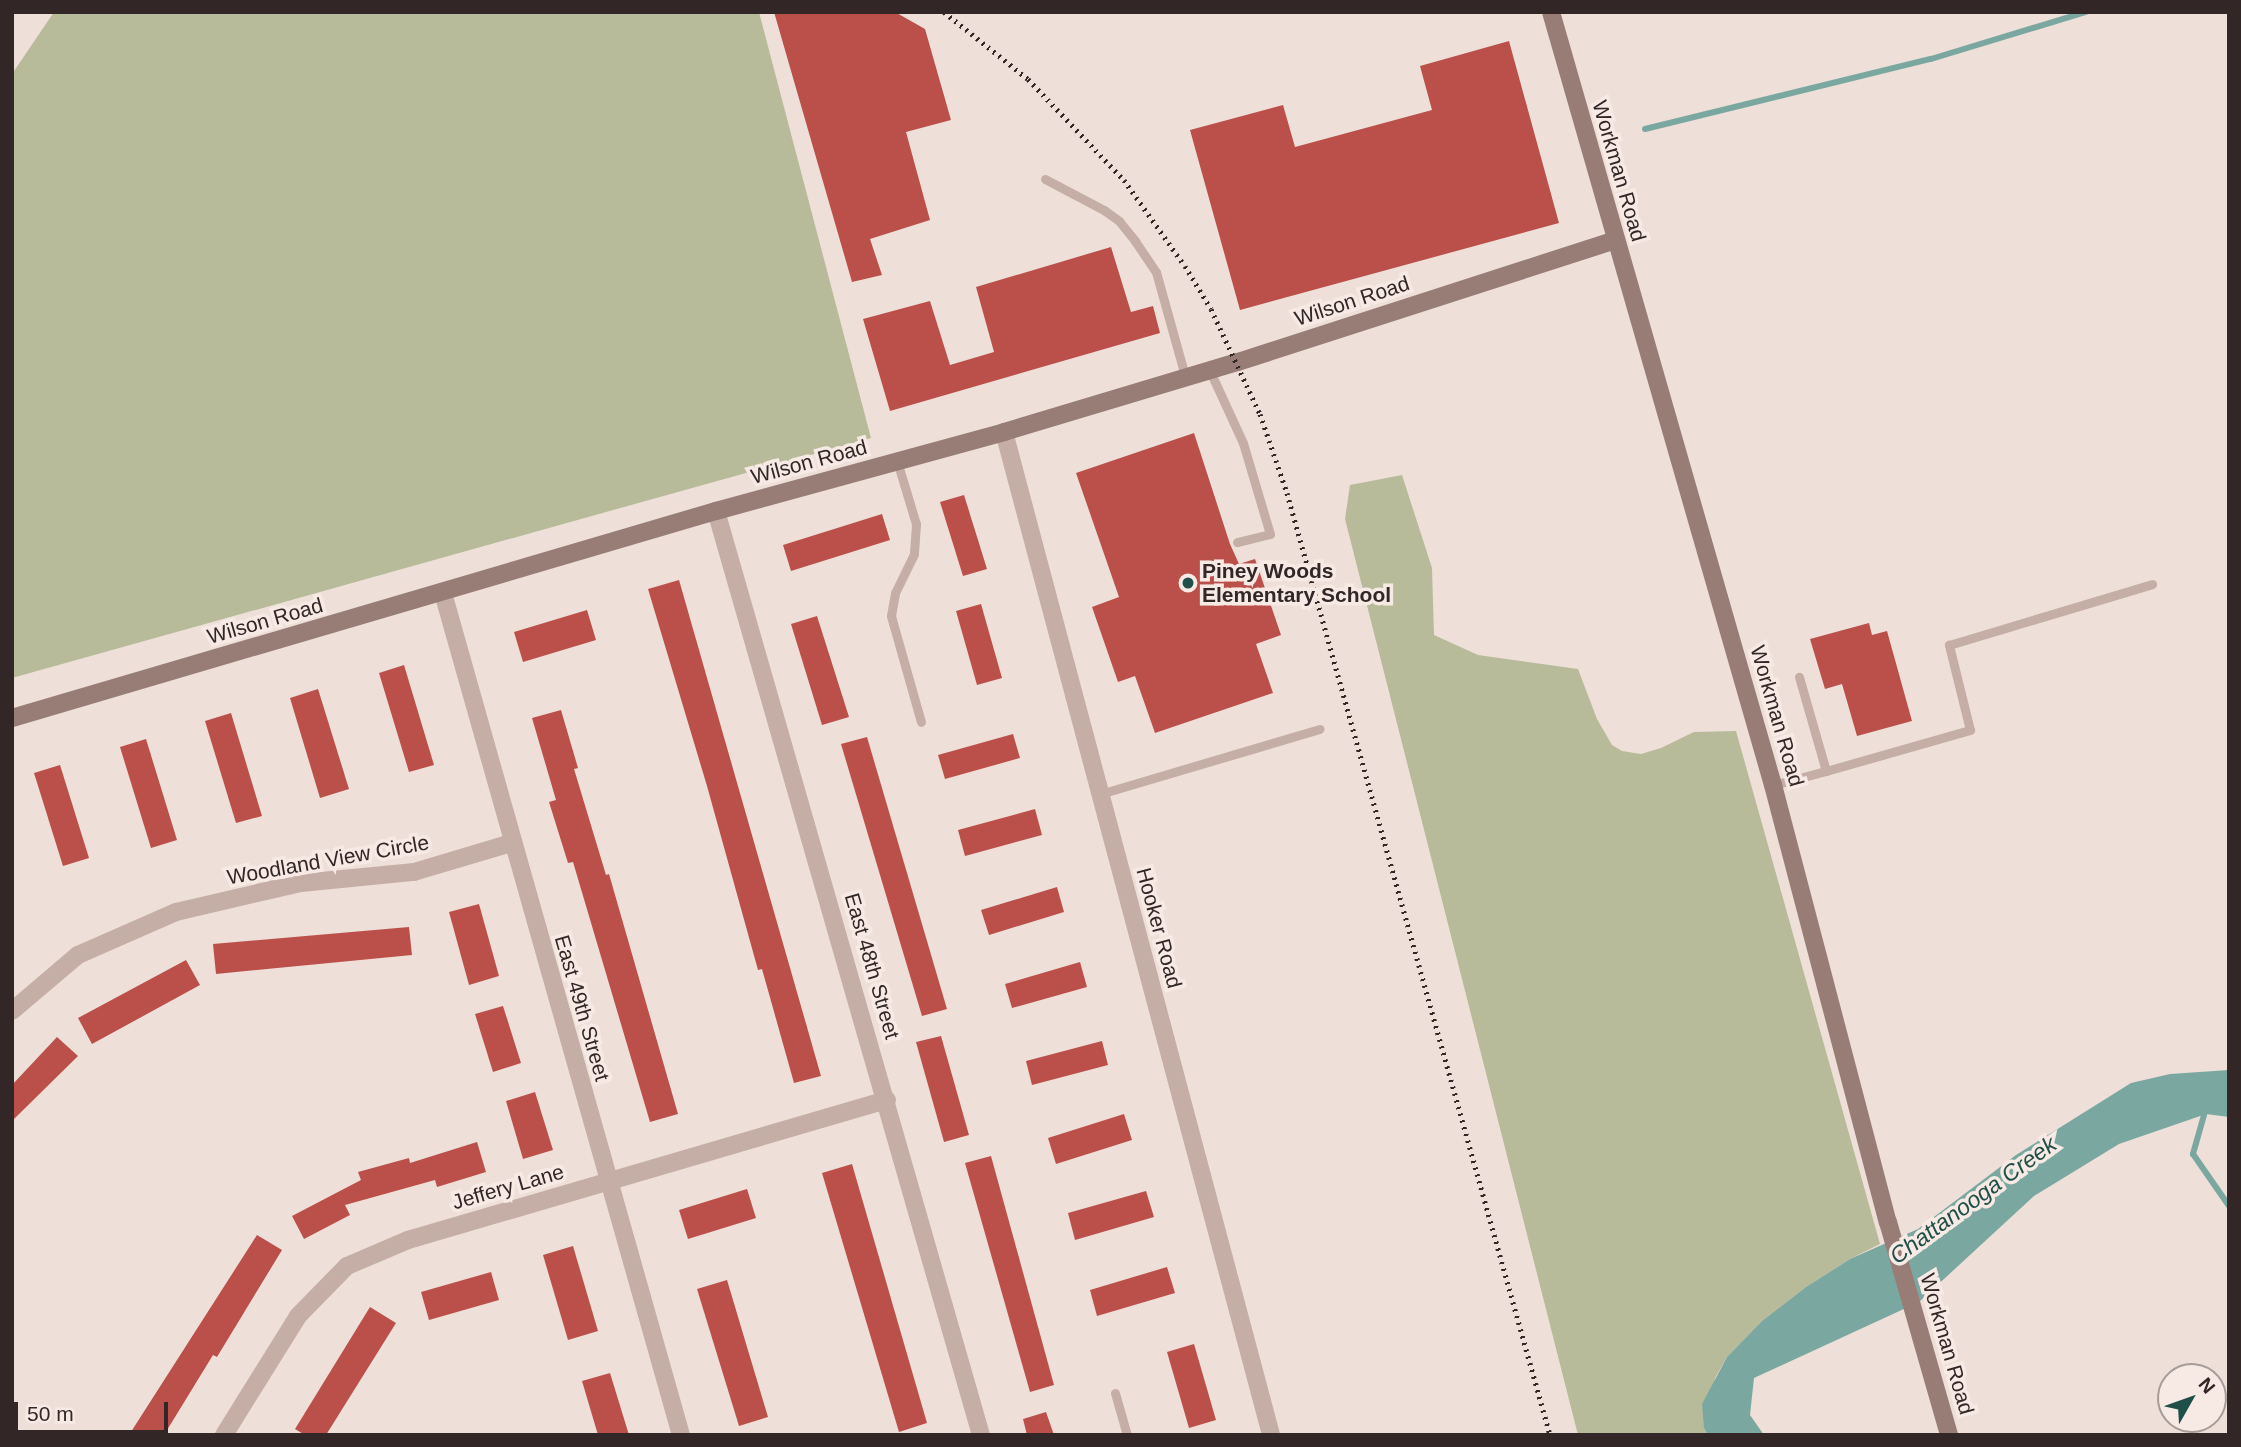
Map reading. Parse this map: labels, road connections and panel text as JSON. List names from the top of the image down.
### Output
{
  "streets": {
    "street": [
      "Workman Road",
      "Wilson Road",
      "Woodland View Circle",
      "Hooker Road",
      "East 48th Street",
      "East 49th Street",
      "Jeffery Lane"
    ]
  },
  "crossings": [
    ["Workman Road", "Wilson Road"],
    ["Wilson Road", "Hooker Road"],
    ["Wilson Road", "East 48th Street"],
    ["Wilson Road", "East 49th Street"],
    ["Woodland View Circle", "East 49th Street"],
    ["East 48th Street", "Jeffery Lane"],
    ["East 49th Street", "Jeffery Lane"]
  ],
  "water": ["Chattanooga Creek"],
  "places": ["Piney Woods Elementary School"],
  "scale_bar": "50 m",
  "north": "top right"
}
